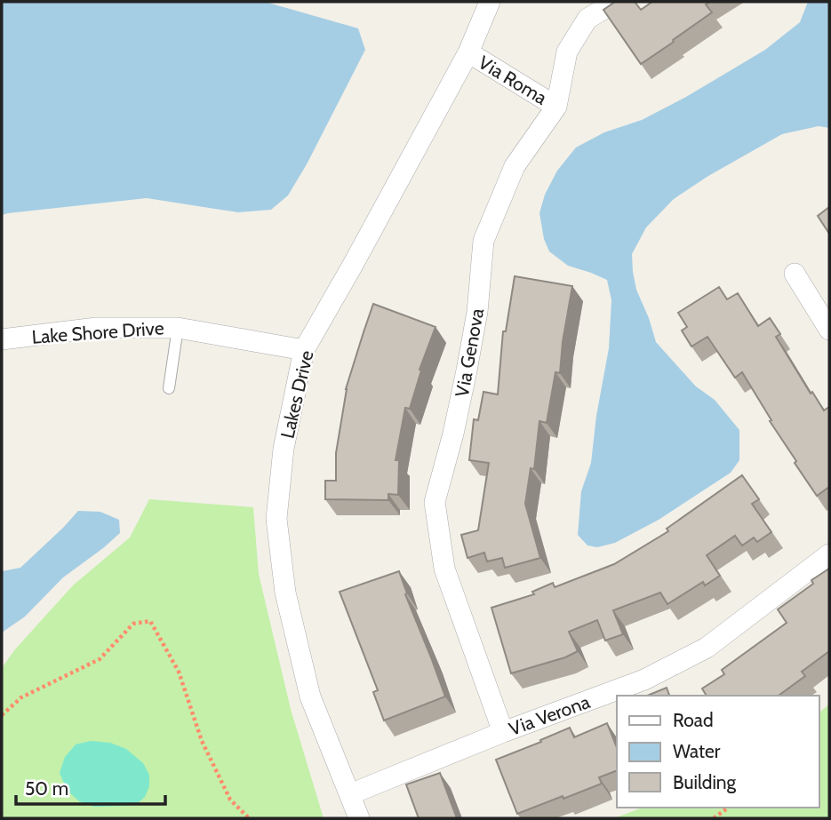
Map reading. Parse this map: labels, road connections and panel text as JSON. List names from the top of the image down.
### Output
{
  "streets": {
    "street": [
      "Via Roma",
      "Lake Shore Drive",
      "Via Genova",
      "Lakes Drive",
      "Via Verona"
    ]
  },
  "crossings": [
    ["Via Roma", "Via Genova"],
    ["Via Roma", "Lakes Drive"],
    ["Lake Shore Drive", "Lakes Drive"],
    ["Via Genova", "Via Verona"],
    ["Lakes Drive", "Via Verona"]
  ],
  "legend": ["Road", "Water", "Building"],
  "scale_bar": "50 m"
}
